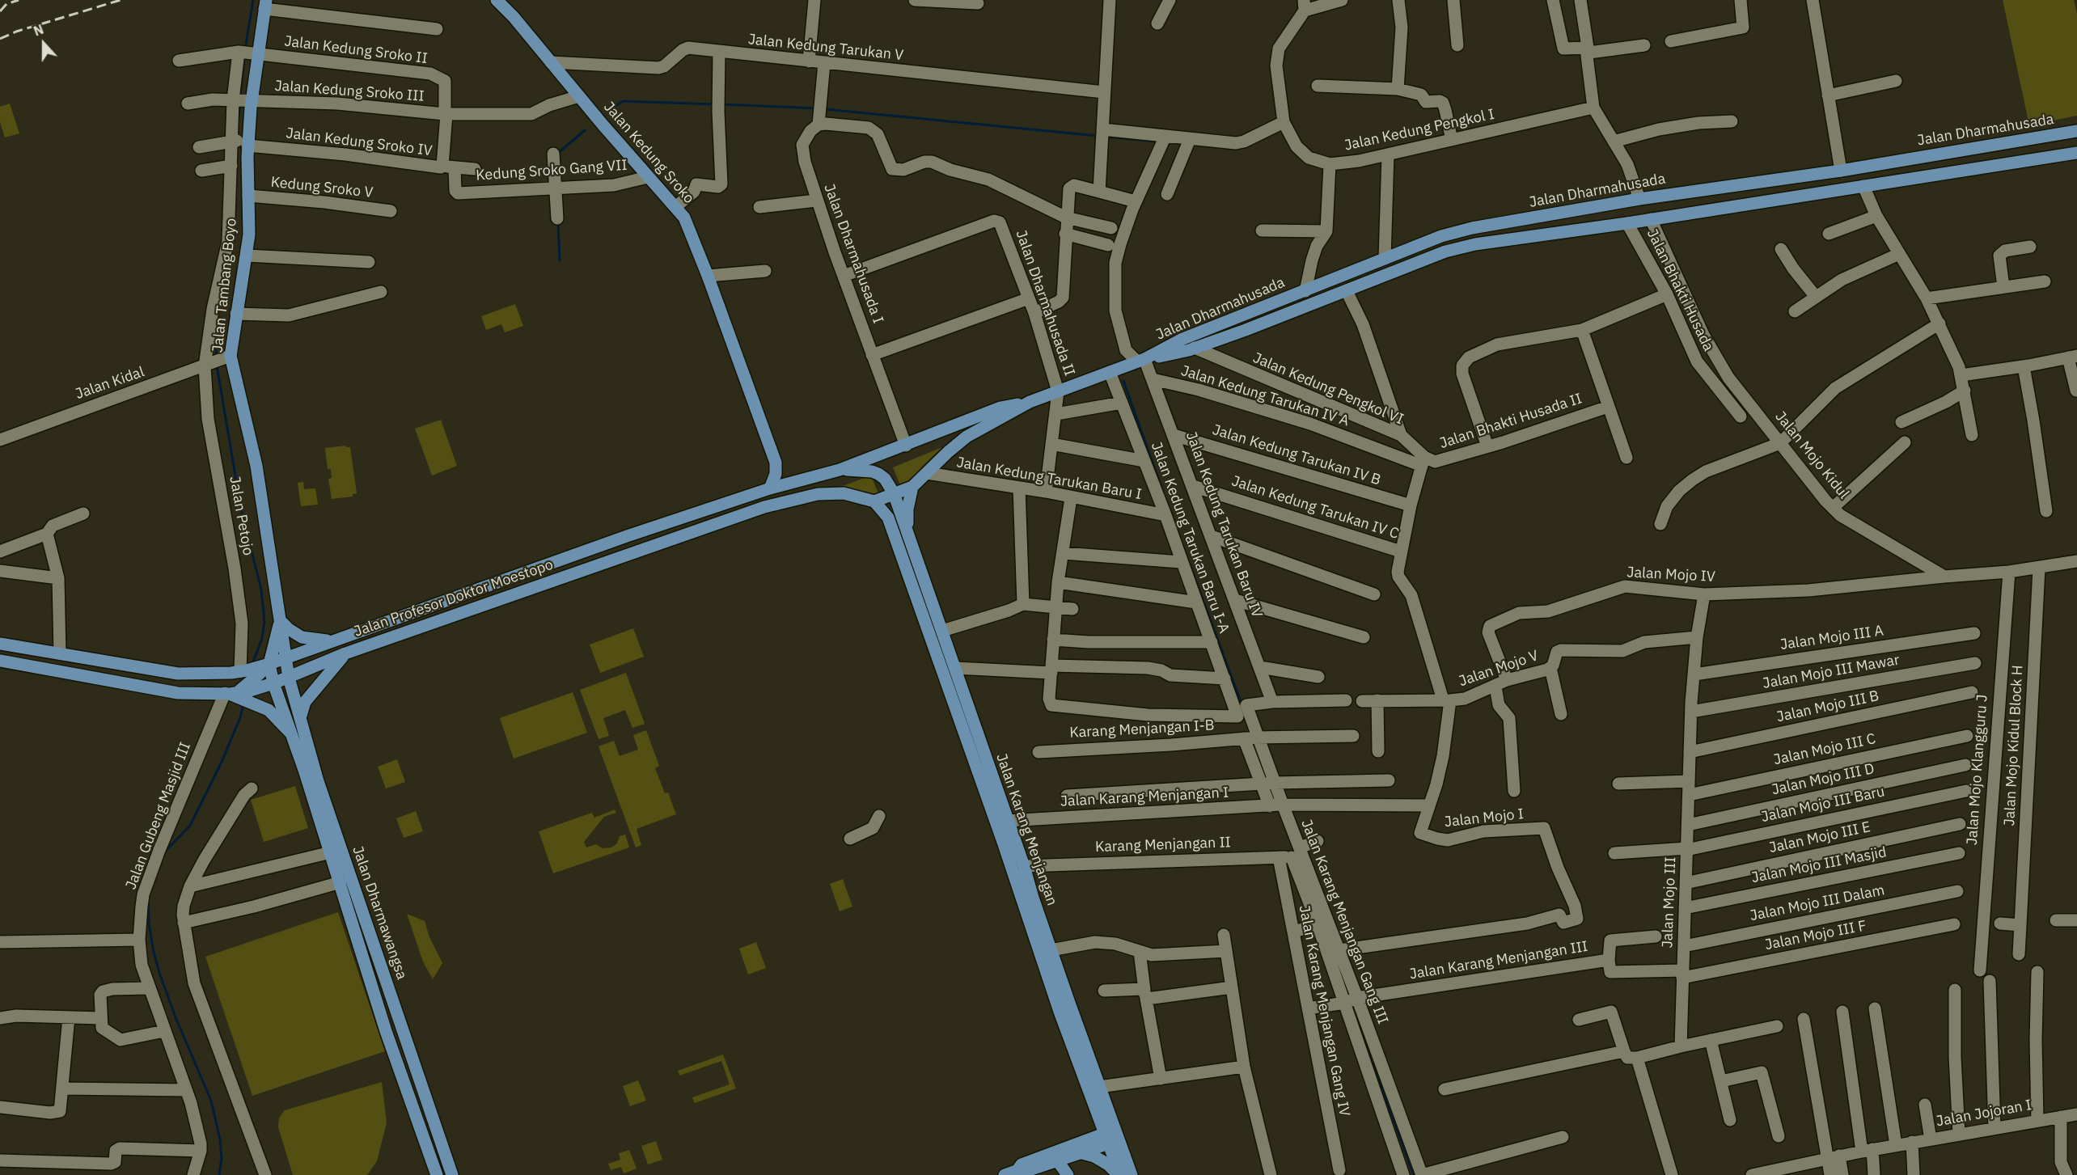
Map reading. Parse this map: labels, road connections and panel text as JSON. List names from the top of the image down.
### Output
{
  "streets": {
    "main road": [
      "Jalan Dharmahusada",
      "Jalan Kedung Sroko",
      "Jalan Tambang Boyo",
      "Jalan Profesor Doktor Moestopo",
      "Jalan Karang Menjangan",
      "Jalan Dharmawangsa"
    ],
    "street": [
      "Jalan Kedung Tarukan V",
      "Jalan Kedung Sroko II",
      "Jalan Kedung Sroko III",
      "Jalan Kedung Pengkol I",
      "Jalan Kedung Sroko IV",
      "Kedung Sroko Gang VII",
      "Kedung Sroko V",
      "Jalan Dharmahusada I",
      "Jalan Bhakti Husada",
      "Jalan Dharmahusada II",
      "Jalan Kidal",
      "Jalan Kedung Pengkol VI",
      "Jalan Kedung Tarukan IV A",
      "Jalan Bhakti Husada II",
      "Jalan Kedung Tarukan IV B",
      "Jalan Mojo Kidul",
      "Jalan Kedung Tarukan Baru I",
      "Jalan Kedung Tarukan IV C",
      "Jalan Petojo",
      "Jalan Kedung Tarukan Baru IV",
      "Jalan Kedung Tarukan Baru I-A",
      "Jalan Mojo IV",
      "Jalan Mojo III A",
      "Jalan Mojo V",
      "Jalan Mojo III Mawar",
      "Jalan Mojo III B",
      "Karang Menjangan I-B",
      "Jalan Mojo Kidul Block H",
      "Jalan Mojo III C",
      "Jalan Mojo Klangguru J",
      "Jalan Mojo III D",
      "Jalan Karang Menjangan I",
      "Jalan Mojo III Baru",
      "Jalan Gubeng Masjid III",
      "Jalan Mojo I",
      "Jalan Mojo III E",
      "Karang Menjangan II",
      "Jalan Mojo III Masjid",
      "Jalan Mojo III",
      "Jalan Mojo III Dalam",
      "Jalan Karang Menjangan Gang III",
      "Jalan Mojo III F",
      "Jalan Karang Menjangan III",
      "Jalan Karang Menjangan Gang IV",
      "Jalan Jojoran I"
    ]
  },
  "crossings": [
    ["Jalan Kedung Tarukan V", "Jalan Kedung Sroko"],
    ["Jalan Kedung Sroko II", "Jalan Kedung Sroko III"],
    ["Jalan Kedung Sroko II", "Jalan Kedung Sroko IV"],
    ["Jalan Kedung Sroko II", "Jalan Tambang Boyo"],
    ["Jalan Kedung Sroko II", "Jalan Petojo"],
    ["Jalan Kedung Sroko III", "Jalan Kedung Sroko IV"],
    ["Jalan Kedung Sroko III", "Jalan Kedung Sroko"],
    ["Jalan Kedung Sroko III", "Jalan Tambang Boyo"],
    ["Jalan Kedung Sroko III", "Jalan Petojo"],
    ["Jalan Dharmahusada", "Jalan Dharmahusada I"],
    ["Jalan Dharmahusada", "Jalan Bhakti Husada"],
    ["Jalan Dharmahusada", "Jalan Dharmahusada II"],
    ["Jalan Dharmahusada", "Jalan Kedung Pengkol VI"],
    ["Jalan Dharmahusada", "Jalan Mojo Kidul"],
    ["Jalan Dharmahusada", "Jalan Kedung Tarukan Baru I"],
    ["Jalan Dharmahusada", "Jalan Kedung Tarukan Baru IV"],
    ["Jalan Dharmahusada", "Jalan Kedung Tarukan Baru I-A"],
    ["Jalan Dharmahusada", "Jalan Profesor Doktor Moestopo"],
    ["Jalan Kedung Sroko IV", "Kedung Sroko Gang VII"],
    ["Jalan Kedung Sroko IV", "Jalan Tambang Boyo"],
    ["Jalan Kedung Sroko IV", "Jalan Petojo"],
    ["Jalan Kedung Sroko", "Kedung Sroko Gang VII"],
    ["Jalan Kedung Sroko", "Jalan Profesor Doktor Moestopo"],
    ["Kedung Sroko V", "Jalan Tambang Boyo"],
    ["Jalan Dharmahusada I", "Jalan Dharmahusada II"],
    ["Jalan Tambang Boyo", "Jalan Kidal"],
    ["Jalan Tambang Boyo", "Jalan Petojo"],
    ["Jalan Tambang Boyo", "Jalan Profesor Doktor Moestopo"],
    ["Jalan Tambang Boyo", "Jalan Dharmawangsa"],
    ["Jalan Kidal", "Jalan Petojo"],
    ["Jalan Kedung Pengkol VI", "Jalan Kedung Tarukan IV A"],
    ["Jalan Kedung Pengkol VI", "Jalan Bhakti Husada II"],
    ["Jalan Kedung Tarukan IV A", "Jalan Bhakti Husada II"],
    ["Jalan Kedung Tarukan IV A", "Jalan Kedung Tarukan Baru IV"],
    ["Jalan Kedung Tarukan IV B", "Jalan Kedung Tarukan Baru IV"],
    ["Jalan Mojo Kidul", "Jalan Mojo IV"],
    ["Jalan Kedung Tarukan Baru I", "Jalan Kedung Tarukan Baru I-A"],
    ["Jalan Kedung Tarukan IV C", "Jalan Kedung Tarukan Baru IV"],
    ["Jalan Petojo", "Jalan Profesor Doktor Moestopo"],
    ["Jalan Petojo", "Jalan Dharmawangsa"],
    ["Jalan Mojo IV", "Jalan Mojo V"],
    ["Jalan Mojo IV", "Jalan Mojo III"],
    ["Jalan Profesor Doktor Moestopo", "Jalan Gubeng Masjid III"],
    ["Jalan Profesor Doktor Moestopo", "Jalan Karang Menjangan"],
    ["Jalan Profesor Doktor Moestopo", "Jalan Dharmawangsa"],
    ["Jalan Mojo III A", "Jalan Mojo III"],
    ["Jalan Mojo V", "Jalan Mojo I"],
    ["Jalan Mojo V", "Jalan Mojo III"],
    ["Jalan Mojo III Mawar", "Jalan Mojo III"],
    ["Jalan Mojo III B", "Jalan Mojo III"],
    ["Karang Menjangan I-B", "Jalan Karang Menjangan Gang III"],
    ["Jalan Mojo III C", "Jalan Mojo III"],
    ["Jalan Mojo III D", "Jalan Mojo III"],
    ["Jalan Karang Menjangan I", "Jalan Mojo I"],
    ["Jalan Karang Menjangan I", "Jalan Karang Menjangan"],
    ["Jalan Karang Menjangan I", "Jalan Karang Menjangan Gang III"],
    ["Jalan Mojo III Baru", "Jalan Mojo III"],
    ["Jalan Mojo I", "Jalan Karang Menjangan Gang III"],
    ["Jalan Karang Menjangan", "Karang Menjangan II"],
    ["Jalan Mojo III E", "Jalan Mojo III"],
    ["Karang Menjangan II", "Jalan Karang Menjangan Gang III"],
    ["Karang Menjangan II", "Jalan Karang Menjangan Gang IV"],
    ["Jalan Mojo III Masjid", "Jalan Mojo III"],
    ["Jalan Mojo III", "Jalan Mojo III Dalam"],
    ["Jalan Mojo III", "Jalan Mojo III F"],
    ["Jalan Karang Menjangan Gang III", "Jalan Karang Menjangan III"],
    ["Jalan Mojo III F", "Jalan Karang Menjangan III"],
    ["Jalan Karang Menjangan III", "Jalan Karang Menjangan Gang IV"]
  ],
  "north": "top"
}
